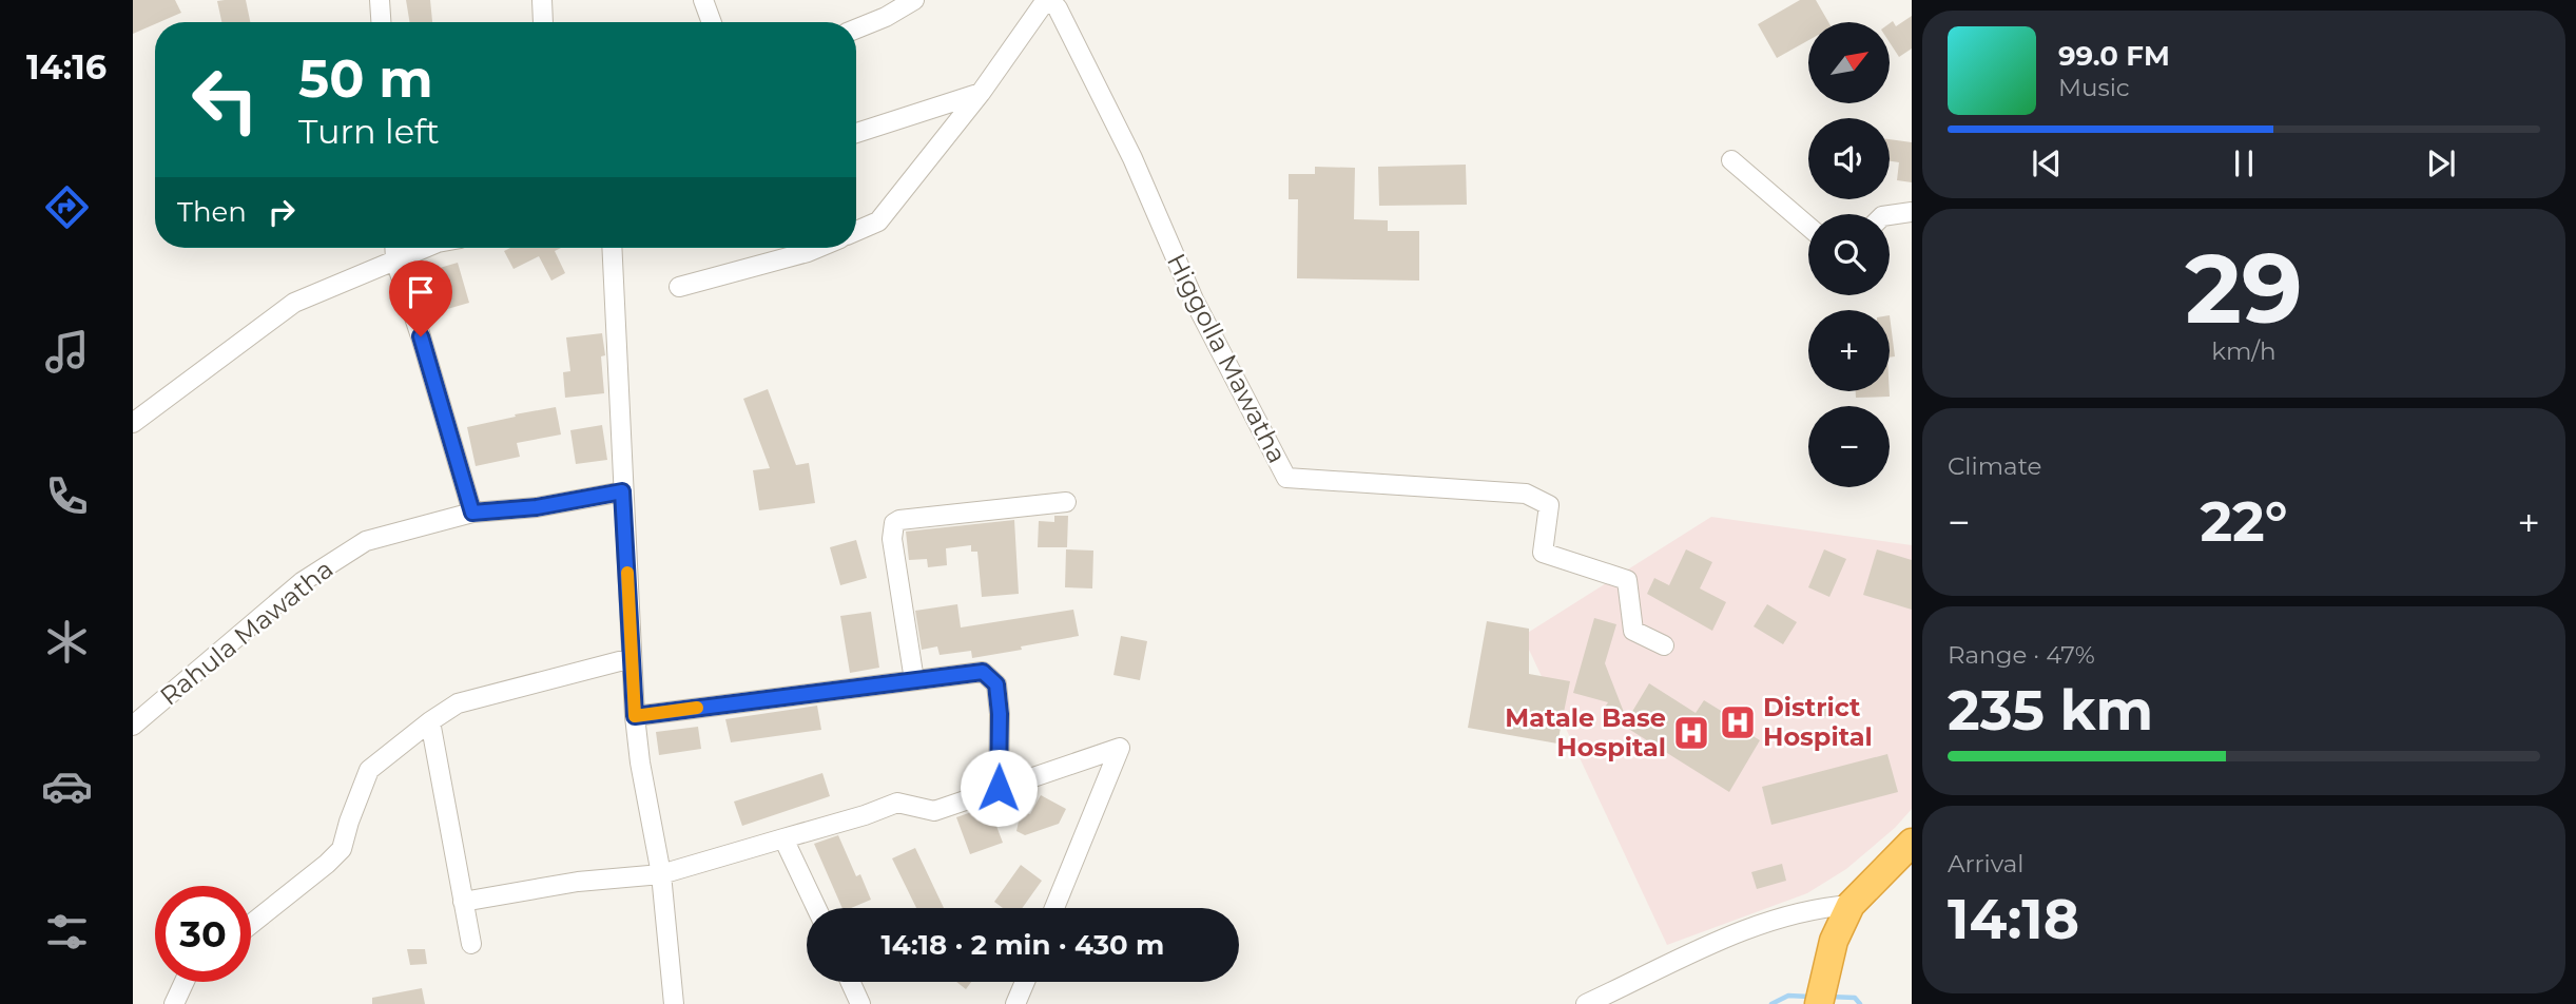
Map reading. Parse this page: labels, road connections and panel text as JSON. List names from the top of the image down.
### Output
{
  "streets": {
    "street": ["Higgolla Mawatha", "Rahula Mawatha"]
  },
  "places": {
    "hospital": ["District Hospital", "Matale Base Hospital"]
  },
  "north": "top right",
  "page": {
    "tabs": "14:16",
    "map_buttons": ["+", "−"],
    "turn": ["50 m", "Turn left"],
    "song": ["99.0 FM", "Music"],
    "then": "Then",
    "tile": [
      ["29", "km/h"],
      "Climate",
      ["Range · 47%", "235 km"],
      ["Arrival", "14:18"]
    ],
    "heat": ["−", "22°", "+"],
    "limit": "30",
    "trip": "14:18 · 2 min · 430 m"
  }
}
